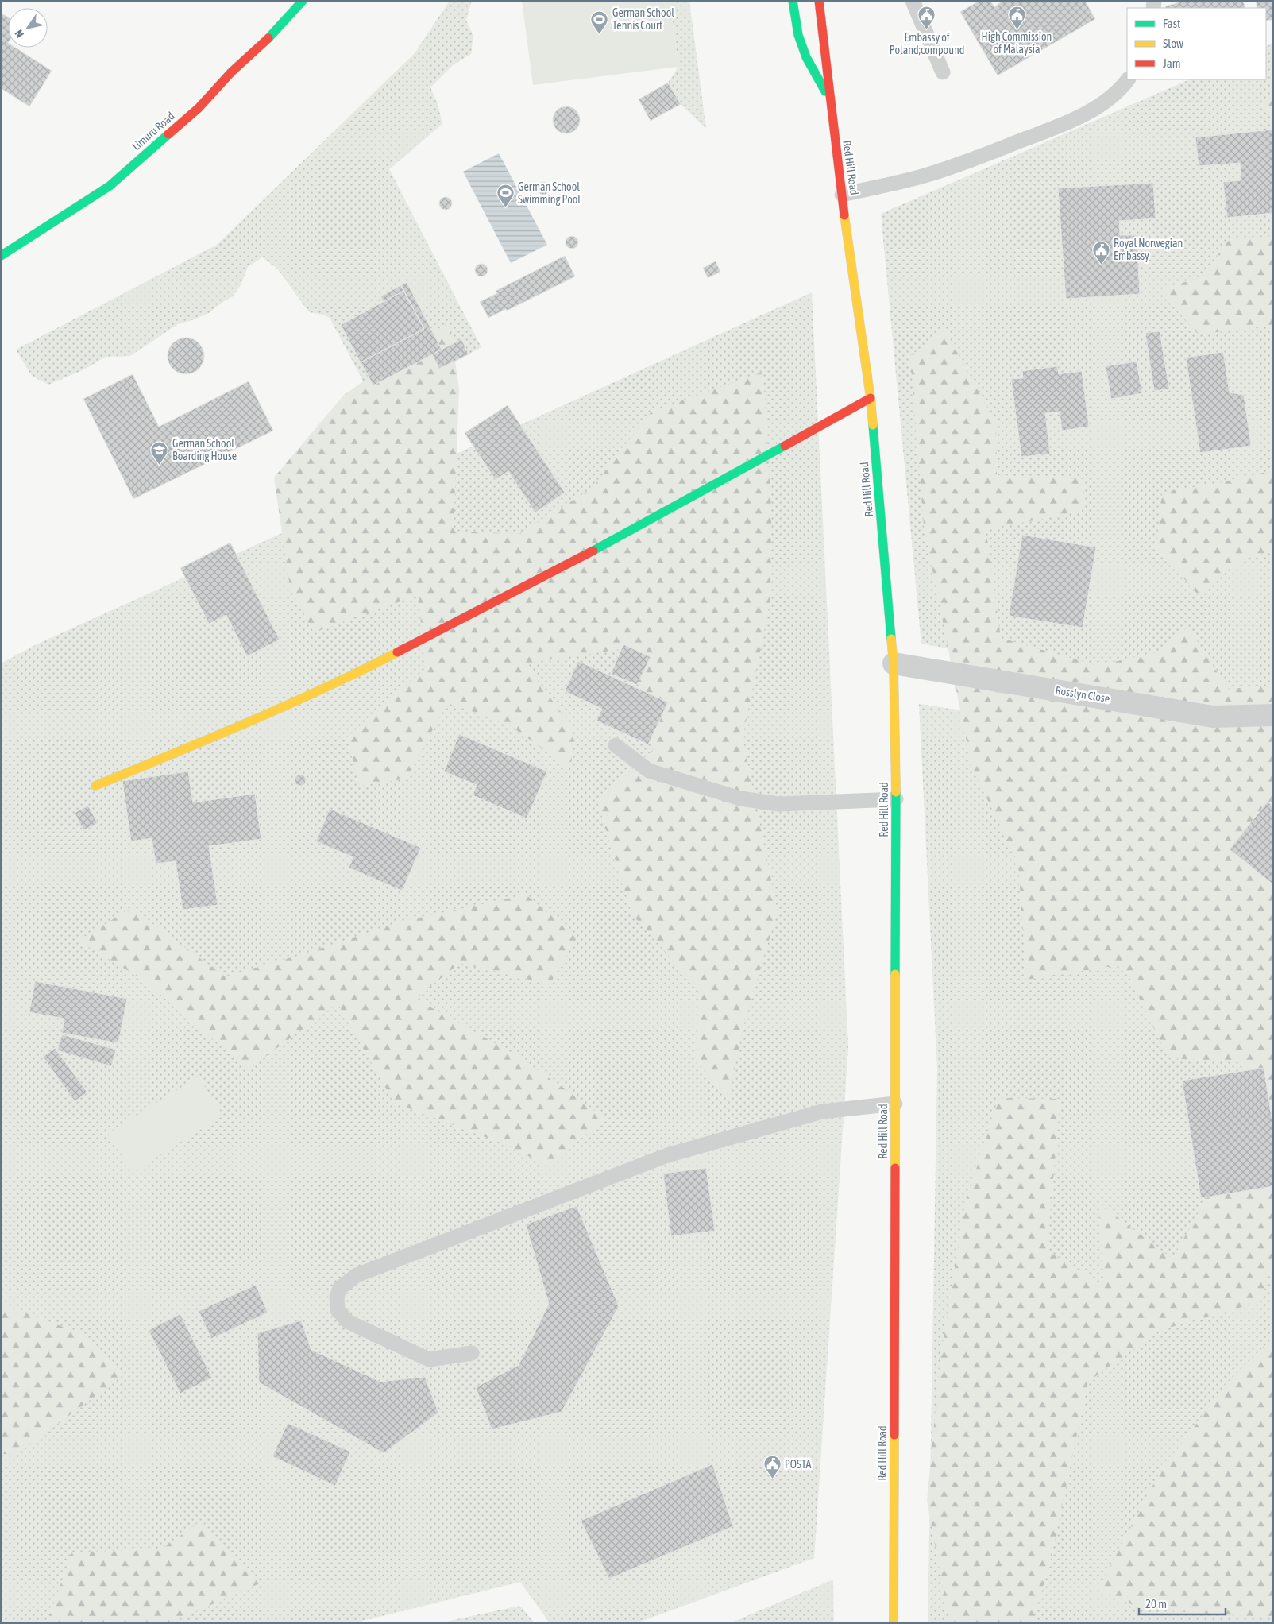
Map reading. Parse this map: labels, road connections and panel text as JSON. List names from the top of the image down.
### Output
{
  "streets": {
    "main road": ["Limuru Road", "Red Hill Road"],
    "street": ["Rosslyn Close"]
  },
  "crossings": [
    ["Red Hill Road", "Rosslyn Close"]
  ],
  "places": {
    "public building": [
      "High Commission of Malaysia",
      "Embassy of Poland;compound",
      "Royal Norwegian Embassy",
      "POSTA"
    ],
    "sports": ["German School Tennis Court", "German School Swimming Pool"],
    "school or university": ["German School Boarding House"]
  },
  "legend": ["Fast", "Slow", "Jam"],
  "scale_bar": "20 m",
  "north": "bottom left"
}
